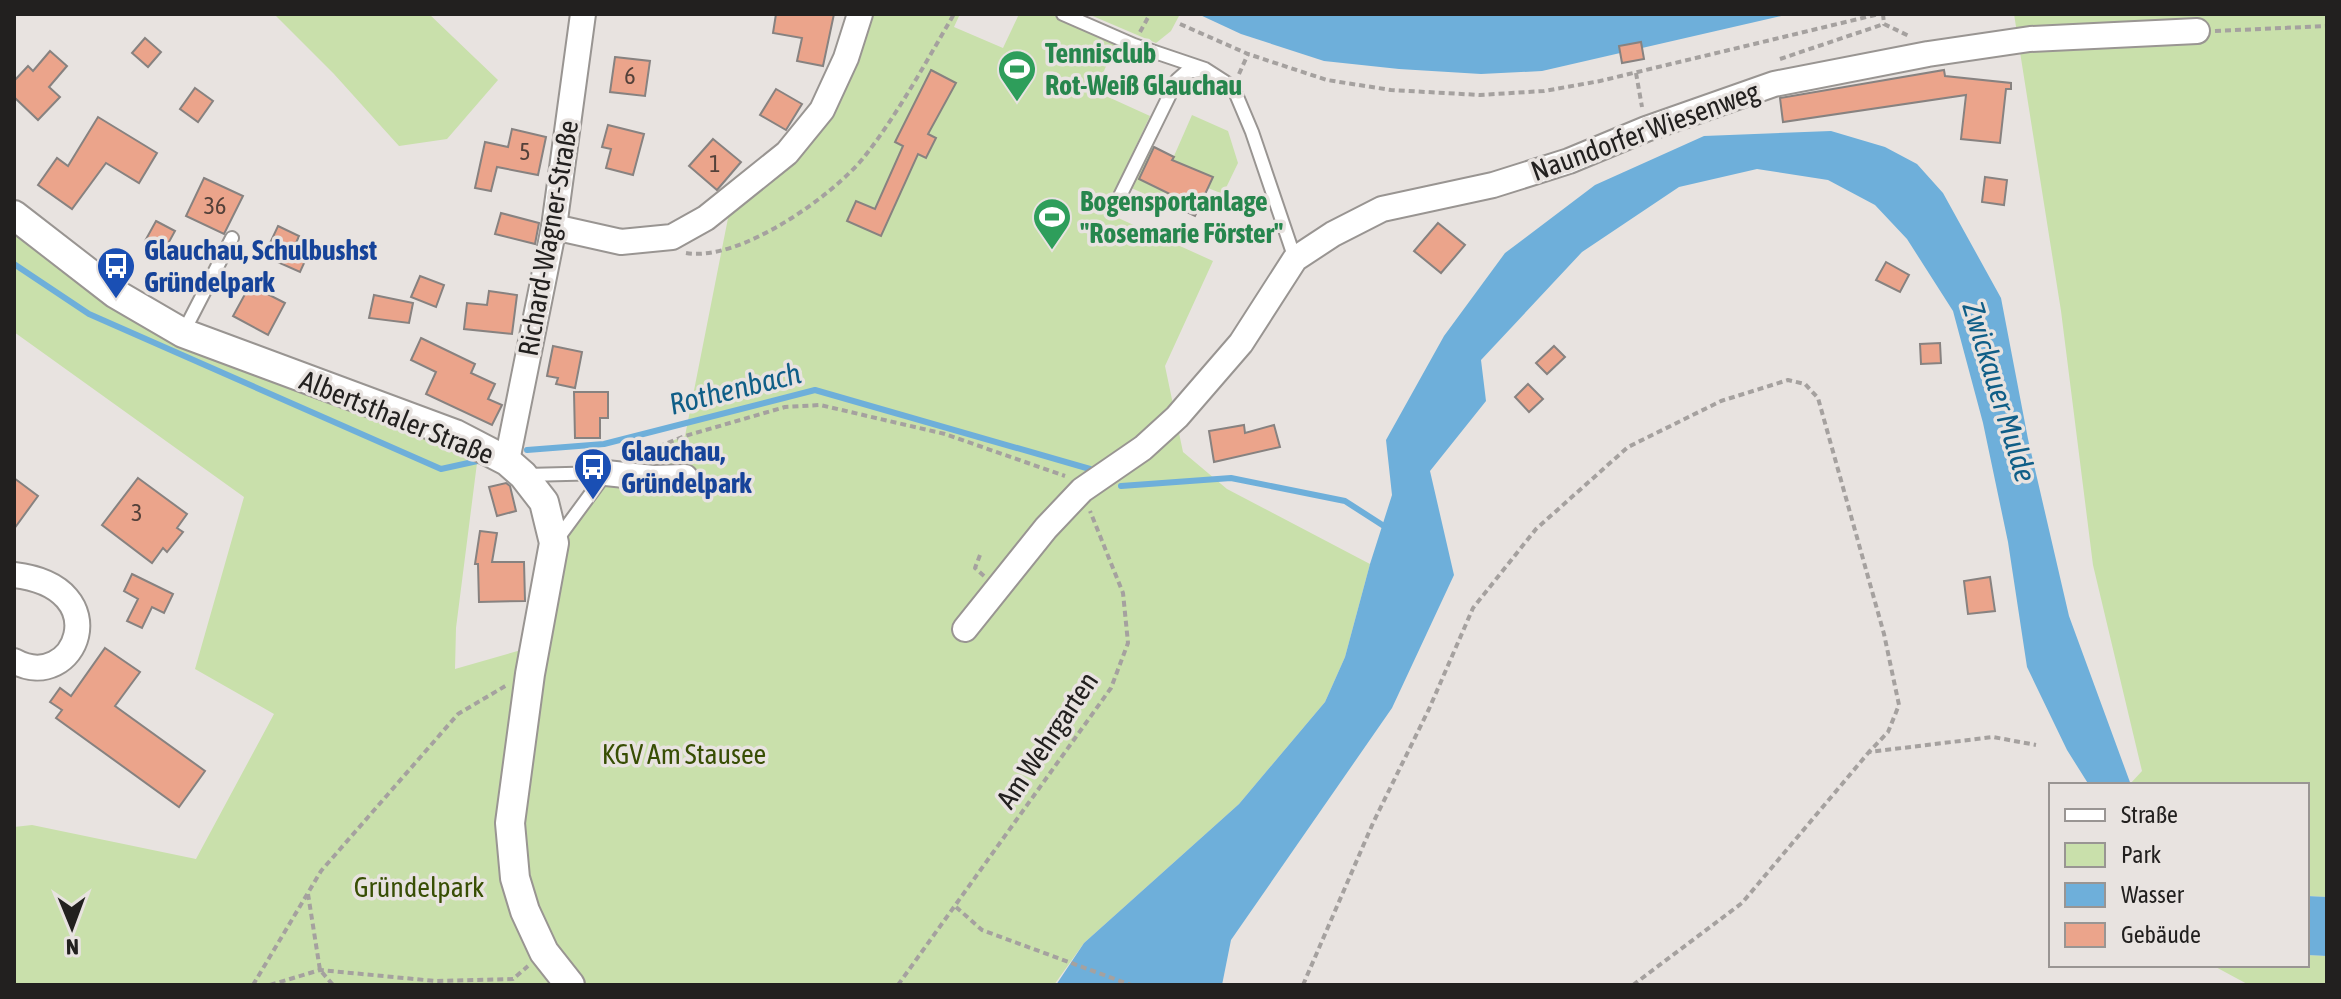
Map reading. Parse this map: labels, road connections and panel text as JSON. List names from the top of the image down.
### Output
{
  "streets": {
    "street": ["Naundorfer Wiesenweg", "Richard-Wagner-Straße", "Albertsthaler Straße"],
    "path": ["Am Wehrgarten"]
  },
  "crossings": [
    ["Naundorfer Wiesenweg", "Am Wehrgarten"],
    ["Richard-Wagner-Straße", "Albertsthaler Straße"]
  ],
  "water": ["Rothenbach", "Zwickauer Mulde"],
  "parks": ["KGV Am Stausee", "Gründelpark"],
  "places": {
    "sports": ["Tennisclub Rot-Weiß Glauchau", "Bogensportanlage \"Rosemarie Förster\""],
    "bus stop": ["Glauchau, Schulbushst Gründelpark", "Glauchau, Gründelpark"]
  },
  "house_numbers": [
    "6",
    "5",
    "1",
    "36",
    "3"
  ],
  "legend": [
    "Straße",
    "Park",
    "Wasser",
    "Gebäude"
  ],
  "north": "bottom"
}
